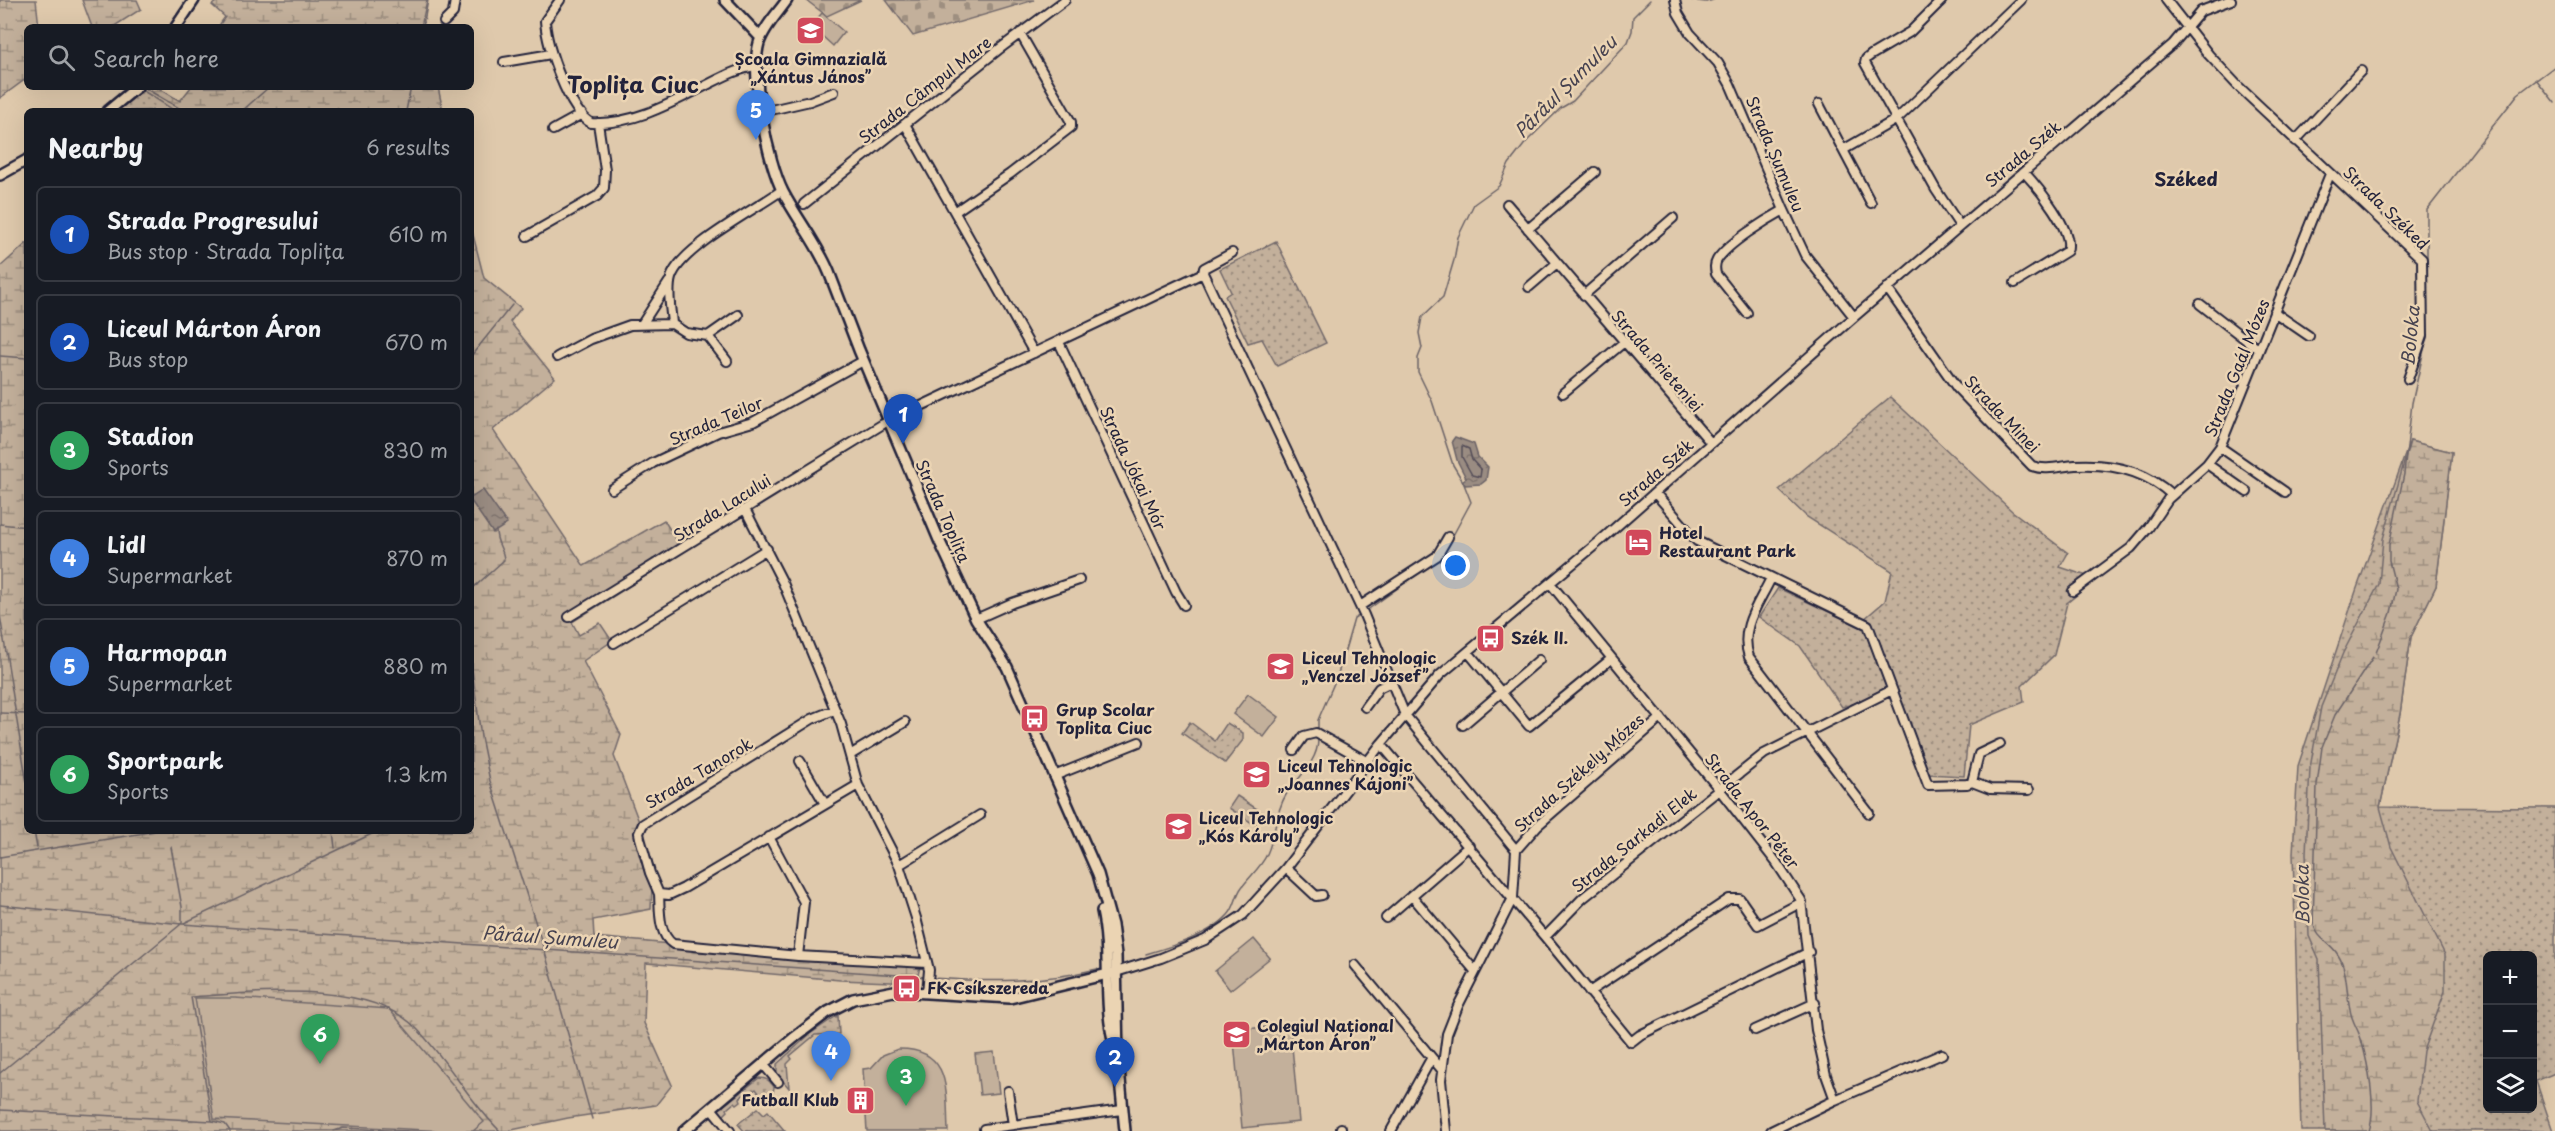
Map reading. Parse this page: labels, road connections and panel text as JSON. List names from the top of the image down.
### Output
{
  "streets": {
    "main road": ["Strada Toplița"],
    "street": [
      "Strada Câmpul Mare",
      "Strada Șumuleu",
      "Strada Szék",
      "Strada Széked",
      "Strada Prieteniei",
      "Strada Gaál Mózes",
      "Strada Minei",
      "Strada Teilor",
      "Strada Jókai Mór",
      "Strada Lacului",
      "Strada Tanorok",
      "Strada Székely Mózes",
      "Strada Apor Péter",
      "Strada Sarkadi Elek"
    ]
  },
  "crossings": [
    ["Strada Șumuleu", "Strada Szék"],
    ["Strada Szék", "Strada Széked"],
    ["Strada Szék", "Strada Prieteniei"],
    ["Strada Szék", "Strada Minei"],
    ["Strada Szék", "Strada Toplița"],
    ["Strada Szék", "Strada Apor Péter"],
    ["Strada Széked", "Strada Gaál Mózes"],
    ["Strada Gaál Mózes", "Strada Minei"],
    ["Strada Teilor", "Strada Toplița"],
    ["Strada Jókai Mór", "Strada Lacului"],
    ["Strada Lacului", "Strada Toplița"],
    ["Strada Székely Mózes", "Strada Apor Péter"],
    ["Strada Apor Péter", "Strada Sarkadi Elek"]
  ],
  "districts": ["Toplița Ciuc", "Széked"],
  "water": ["Pârâul Șumuleu", "Boloka"],
  "places": {
    "school or university": [
      "Școala Gimnazială „Xántus János”",
      "Liceul Tehnologic „Venczel József”",
      "Liceul Tehnologic „Joannes Kájoni”",
      "Liceul Tehnologic „Kós Károly”",
      "Colegiul Național „Márton Áron”"
    ],
    "hotel": ["Hotel Restaurant Park"],
    "bus stop": ["Szék II.", "Grup Scolar Toplita Ciuc", "FK Csíkszereda"],
    "building": ["Futball Klub"]
  },
  "page": {
    "search": "Search here",
    "pins": [
      "5",
      "1",
      "6",
      "4",
      "2",
      "3"
    ],
    "heading": ["Nearby", "6 results"],
    "list": [
      {
        "mark": "1",
        "name": "Strada Progresului",
        "note": "Bus stop · Strada Toplița",
        "value": "610 m"
      },
      {
        "mark": "2",
        "name": "Liceul Márton Áron",
        "note": "Bus stop",
        "value": "670 m"
      },
      {
        "mark": "3",
        "name": "Stadion",
        "note": "Sports",
        "value": "830 m"
      },
      {
        "mark": "4",
        "name": "Lidl",
        "note": "Supermarket",
        "value": "870 m"
      },
      {
        "mark": "5",
        "name": "Harmopan",
        "note": "Supermarket",
        "value": "880 m"
      },
      {
        "mark": "6",
        "name": "Sportpark",
        "note": "Sports",
        "value": "1.3 km"
      }
    ],
    "map_buttons": ["+", "−"]
  }
}
